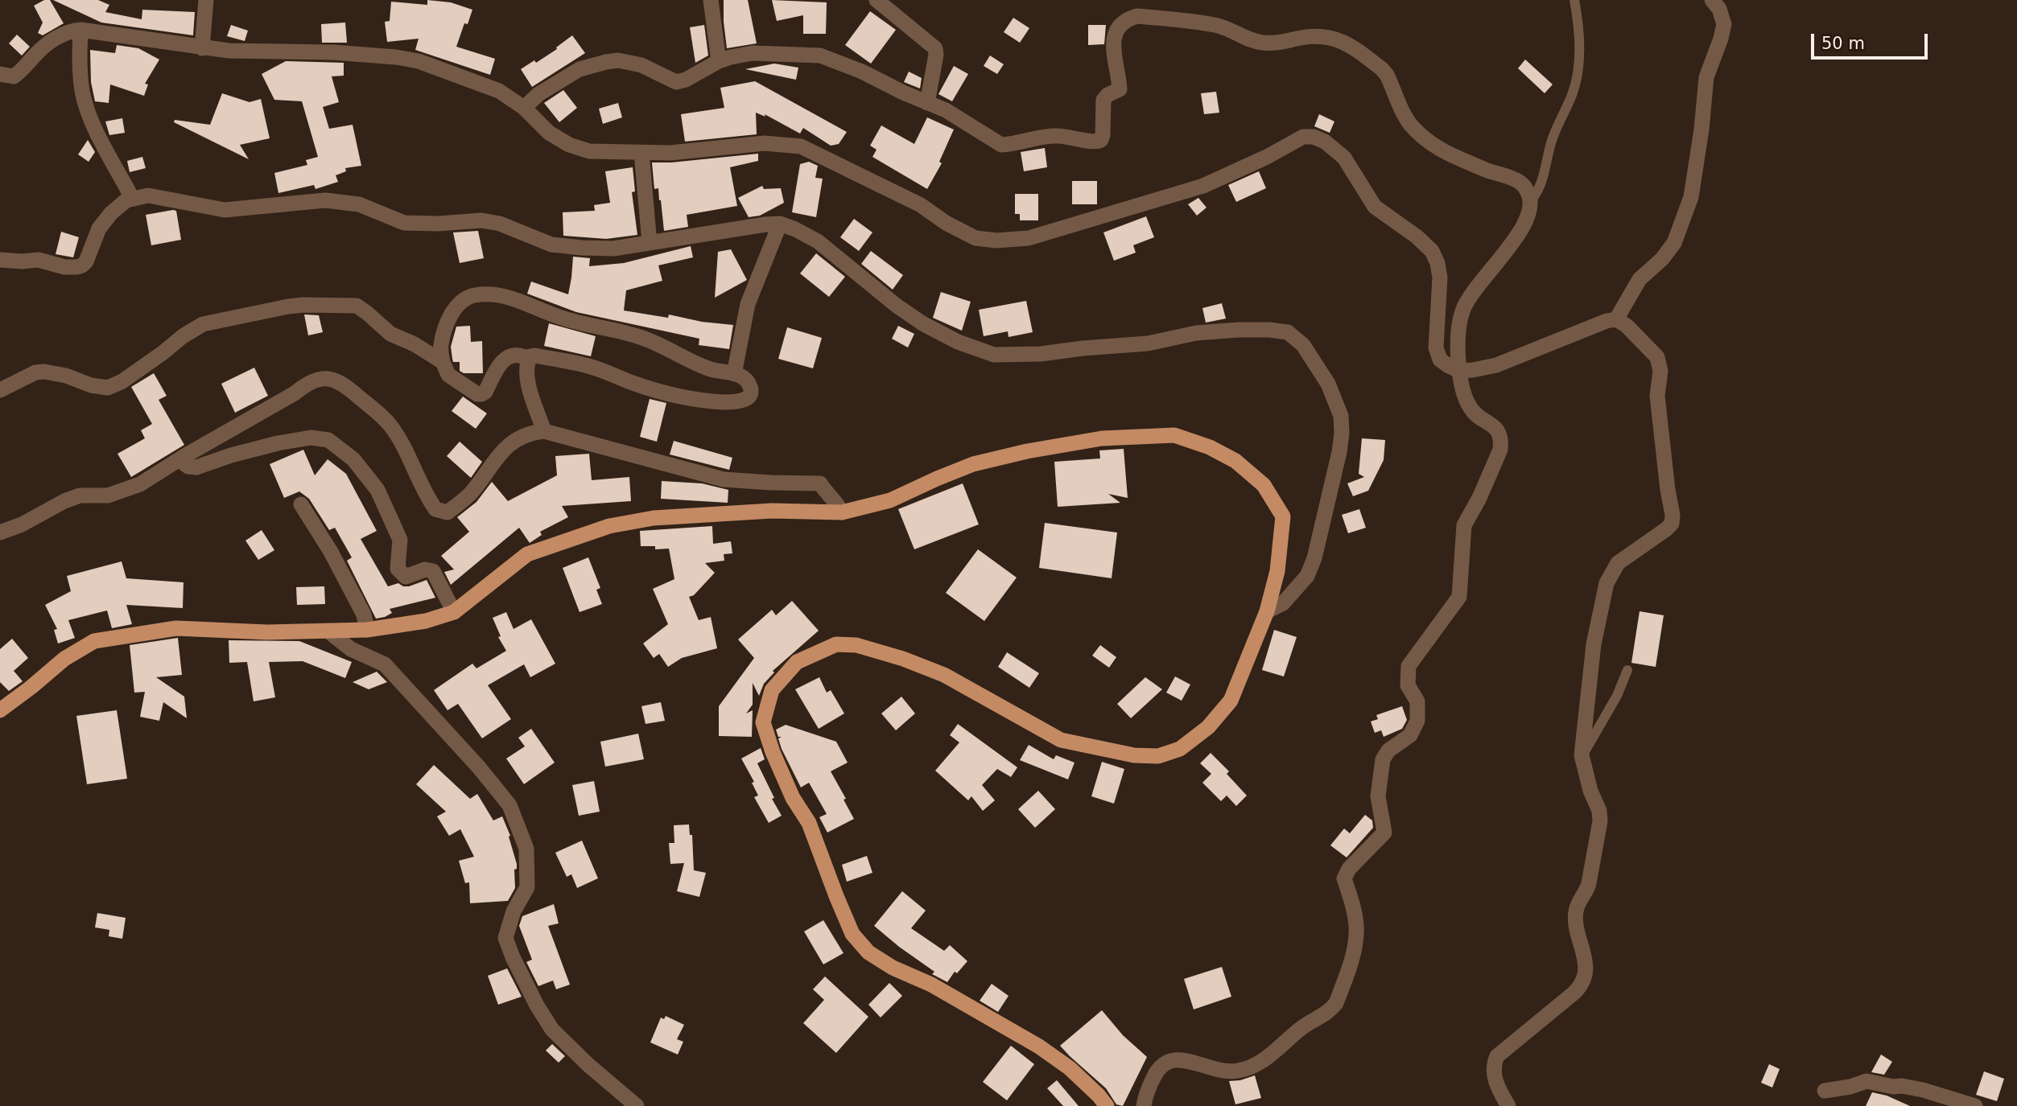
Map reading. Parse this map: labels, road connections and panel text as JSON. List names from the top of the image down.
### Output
{
  "scale_bar": "50 m"
}
